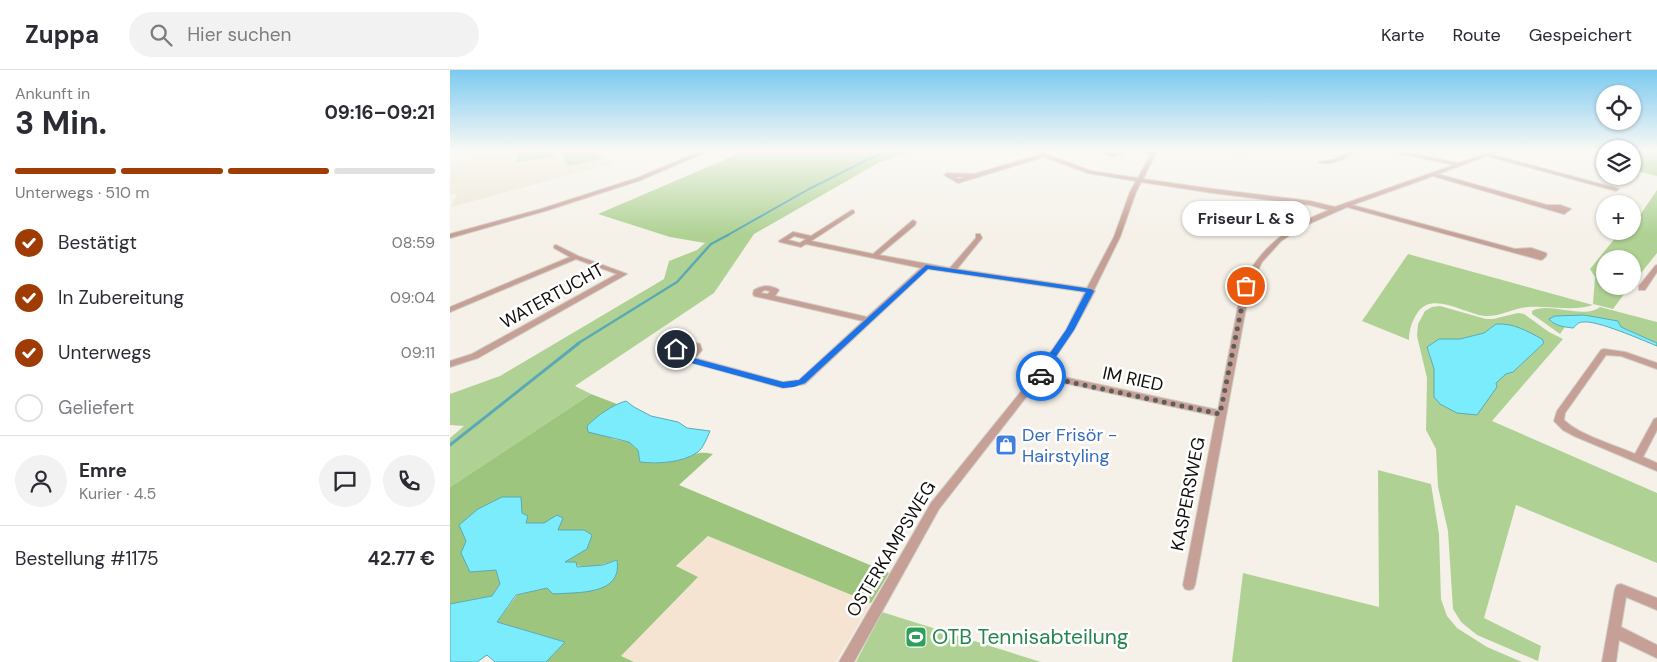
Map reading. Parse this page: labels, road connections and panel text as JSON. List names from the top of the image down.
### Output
{
  "streets": {
    "street": [
      "WATERTUCHT",
      "IM RIED",
      "KASPERSWEG",
      "OSTERKAMPSWEG"
    ]
  },
  "crossings": [
    ["IM RIED", "KASPERSWEG"],
    ["IM RIED", "OSTERKAMPSWEG"]
  ],
  "places": {
    "other": ["Friseur L & S"],
    "shop": ["Der Frisör - Hairstyling"],
    "sports": ["OTB Tennisabteilung"]
  },
  "page": {
    "header": "Zuppa",
    "search": "Hier suchen",
    "nav": ["Karte", "Route", "Gespeichert"],
    "heading": ["3 Min.", "Ankunft in", "09:16–09:21"],
    "panel": [
      "Emre",
      "Kurier · 4.5",
      "Bestellung #1175",
      "42.77 €"
    ],
    "map_buttons": ["+", "−"],
    "bar": "Unterwegs · 510 m",
    "bubble": "Friseur L & S",
    "list": [
      ["Bestätigt", "08:59"],
      ["In Zubereitung", "09:04"],
      ["Unterwegs", "09:11"],
      "Geliefert"
    ]
  }
}
